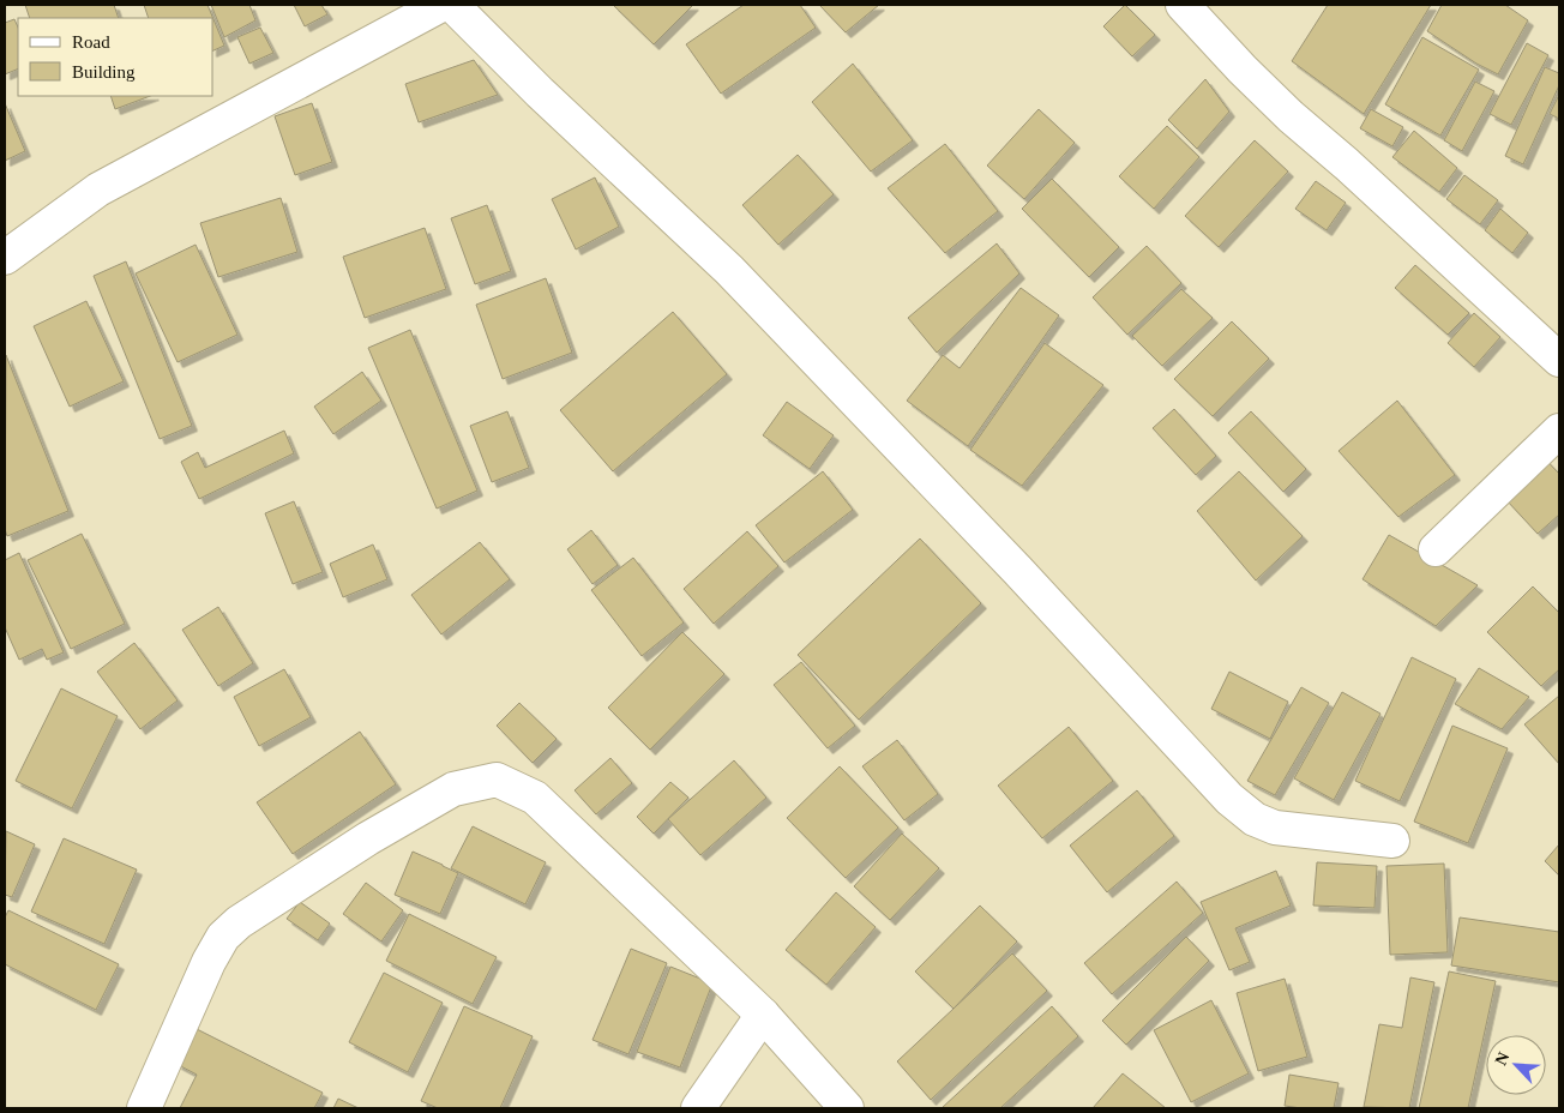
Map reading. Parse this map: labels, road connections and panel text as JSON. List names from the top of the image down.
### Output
{
  "legend": ["Road", "Building"],
  "north": "top left"
}
